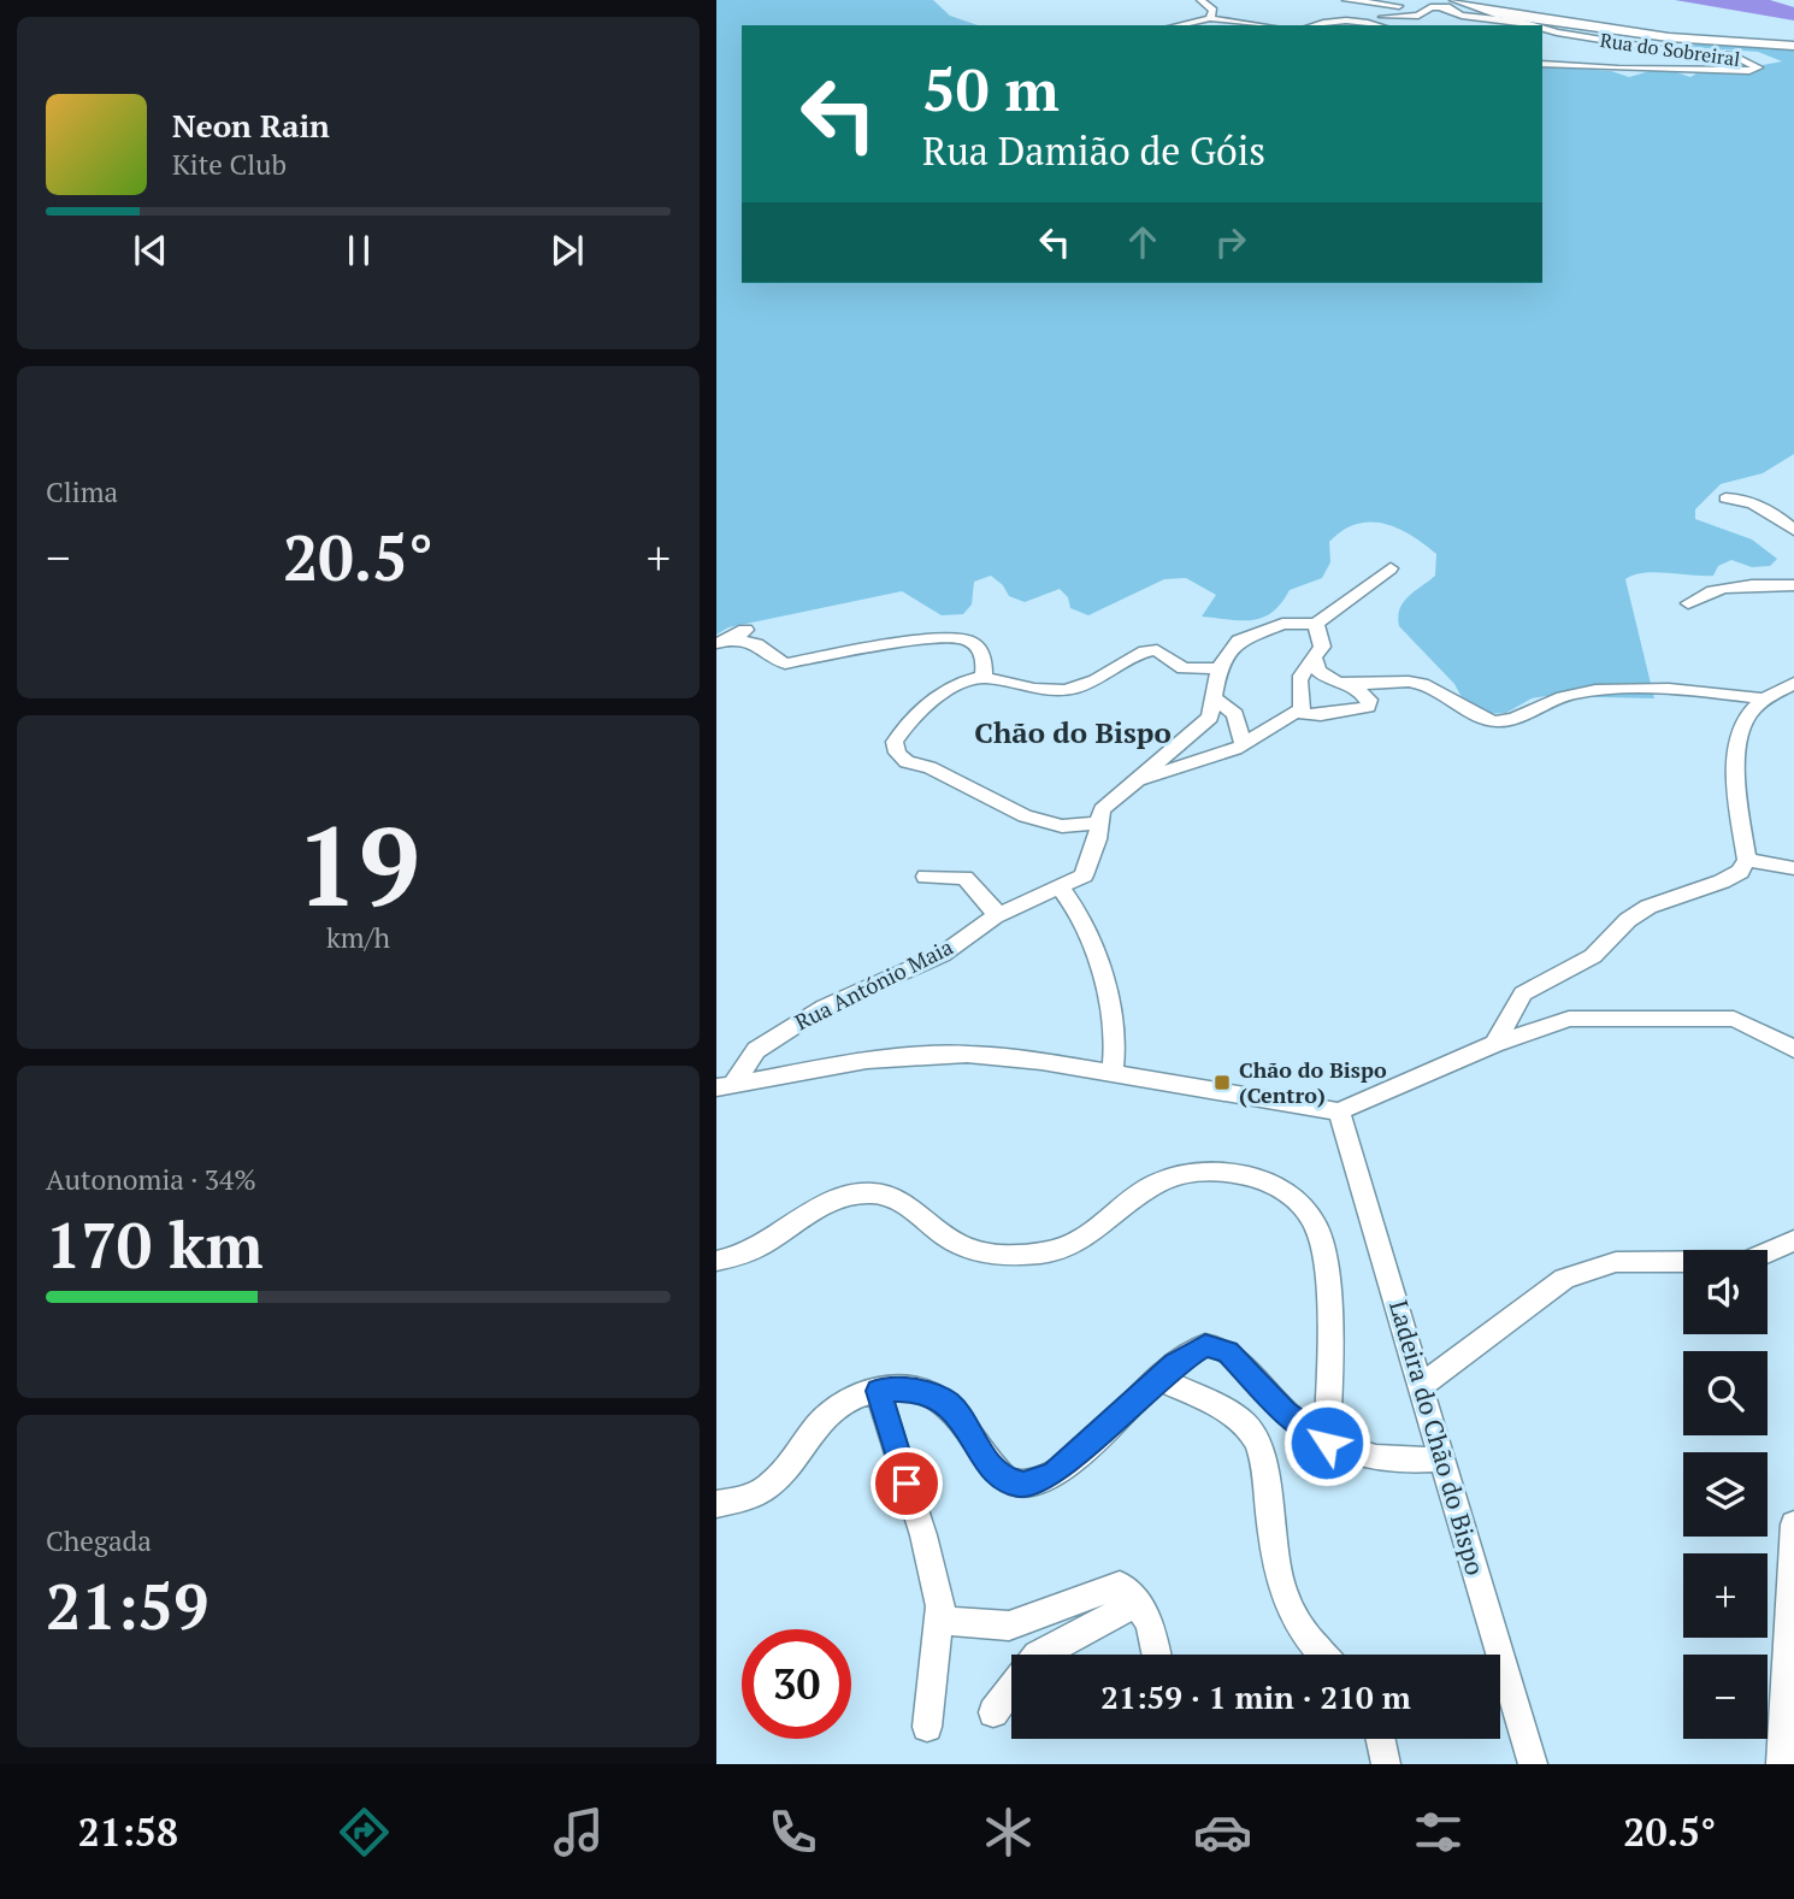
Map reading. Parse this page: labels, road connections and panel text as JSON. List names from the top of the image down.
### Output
{
  "streets": {
    "street": ["Rua do Sobreiral", "Rua António Maia", "Ladeira do Chão do Bispo"]
  },
  "districts": ["Chão do Bispo"],
  "places": {
    "transit": ["Chão do Bispo (Centro)"]
  },
  "page": {
    "turn": ["50 m", "Rua Damião de Góis"],
    "song": ["Neon Rain", "Kite Club"],
    "tile": [
      "Clima",
      ["19", "km/h"],
      ["Autonomia · 34%", "170 km"],
      ["Chegada", "21:59"]
    ],
    "heat": ["−", "20.5°", "+"],
    "map_buttons": ["+", "−"],
    "limit": "30",
    "trip": "21:59 · 1 min · 210 m",
    "tabs": ["21:58", "20.5°"]
  }
}
